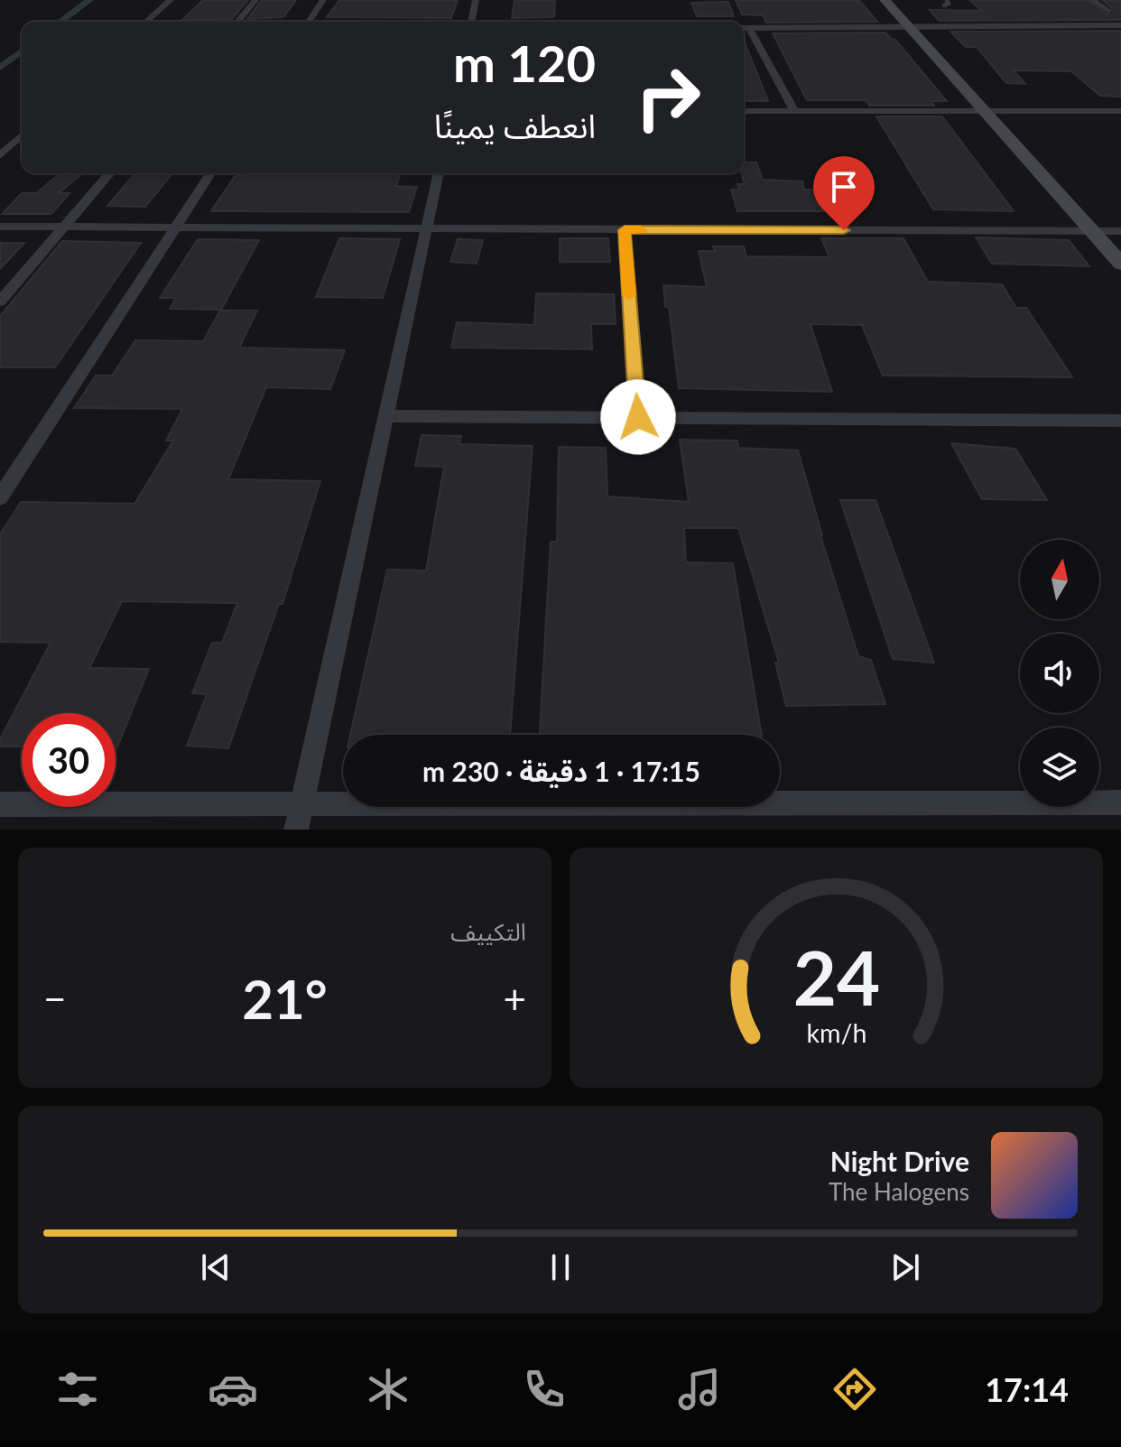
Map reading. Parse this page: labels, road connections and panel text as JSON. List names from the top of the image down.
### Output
{
  "north": "top",
  "page": {
    "turn": ["120 m", "انعطف يمينًا"],
    "limit": "30",
    "trip": "17:15 · 1 دقيقة · 230 m",
    "tile": "التكييف",
    "heat": ["−", "21°", "+"],
    "song": ["Night Drive", "The Halogens"],
    "tabs": "17:14",
    "gauge": ["24", "km/h"]
  }
}
